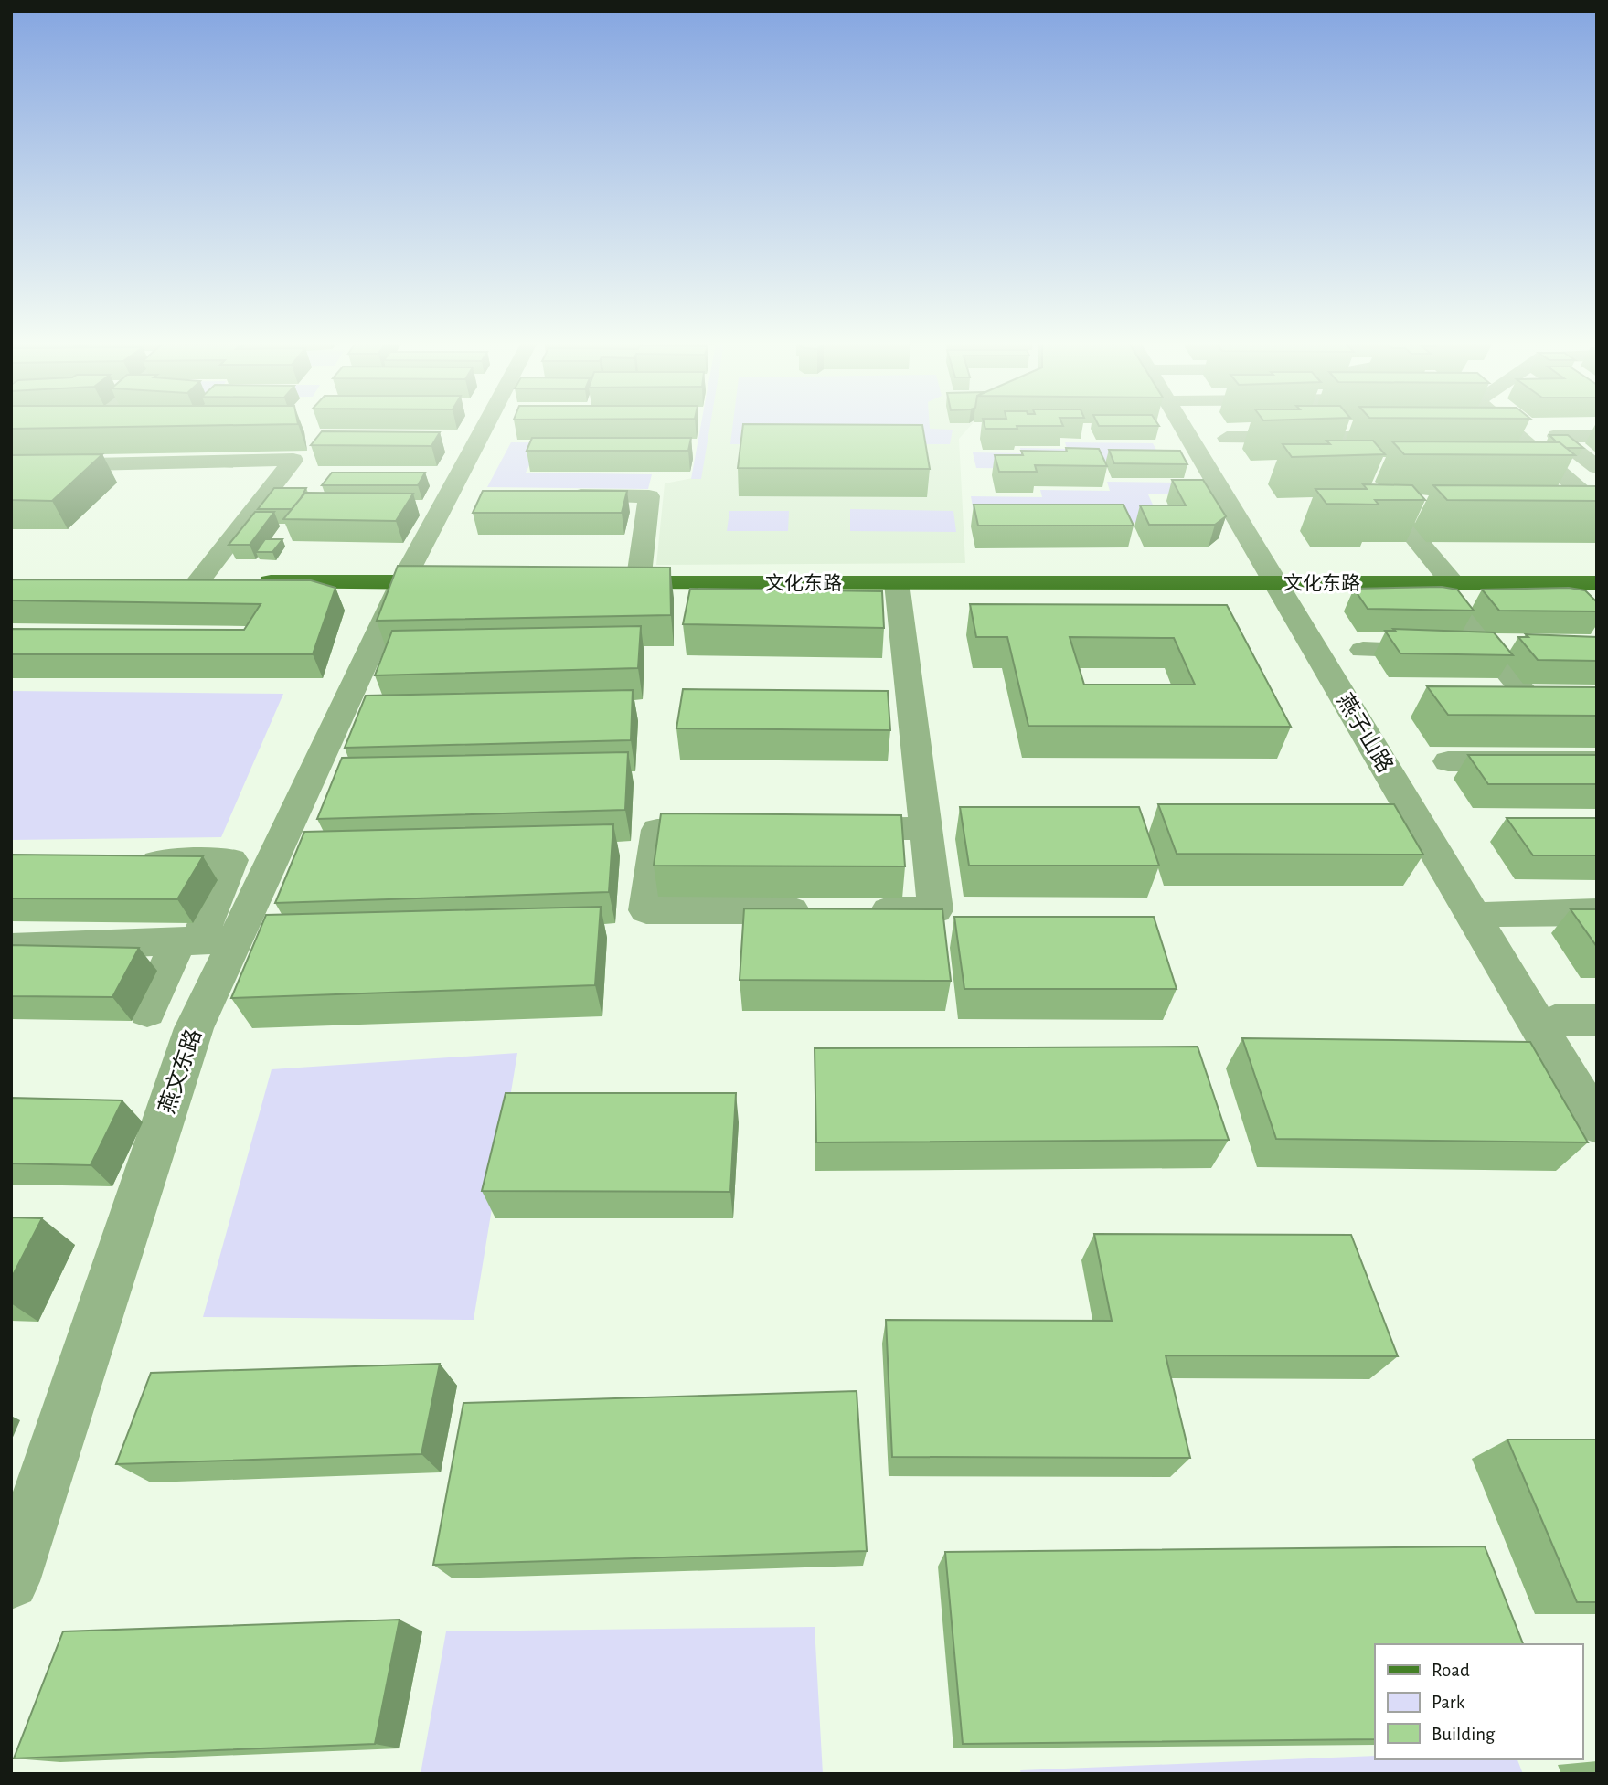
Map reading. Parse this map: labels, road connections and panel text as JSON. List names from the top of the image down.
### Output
{
  "streets": {
    "main road": ["文化东路"],
    "street": ["燕子山路", "燕文东路"]
  },
  "crossings": [
    ["文化东路", "燕子山路"]
  ],
  "legend": ["Road", "Park", "Building"]
}
